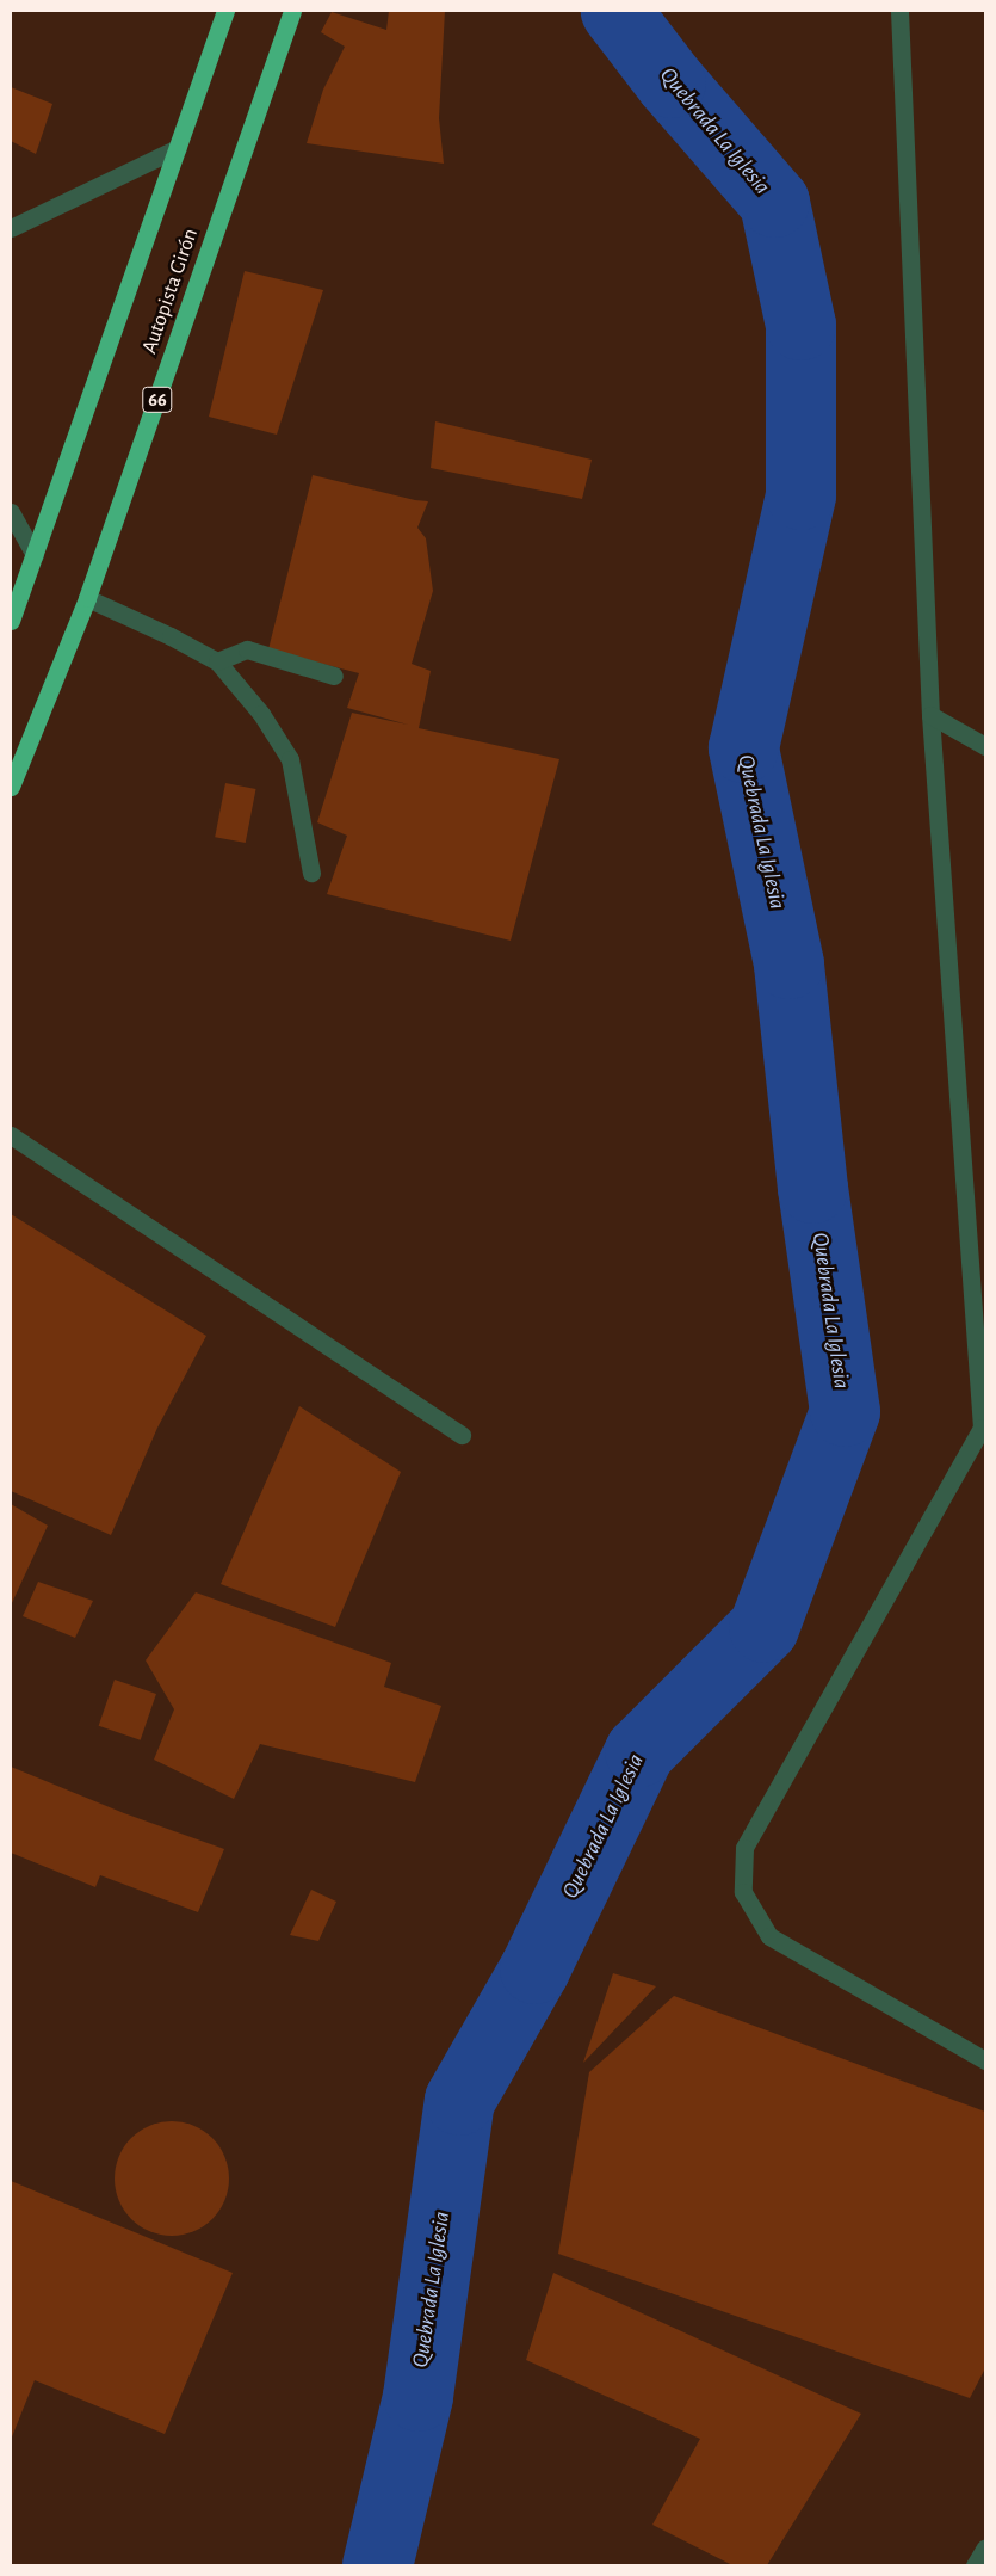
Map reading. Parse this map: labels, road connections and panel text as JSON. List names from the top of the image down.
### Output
{
  "streets": {
    "highway": ["Autopista Girón", "66"]
  },
  "water": ["Quebrada La Iglesia"]
}
